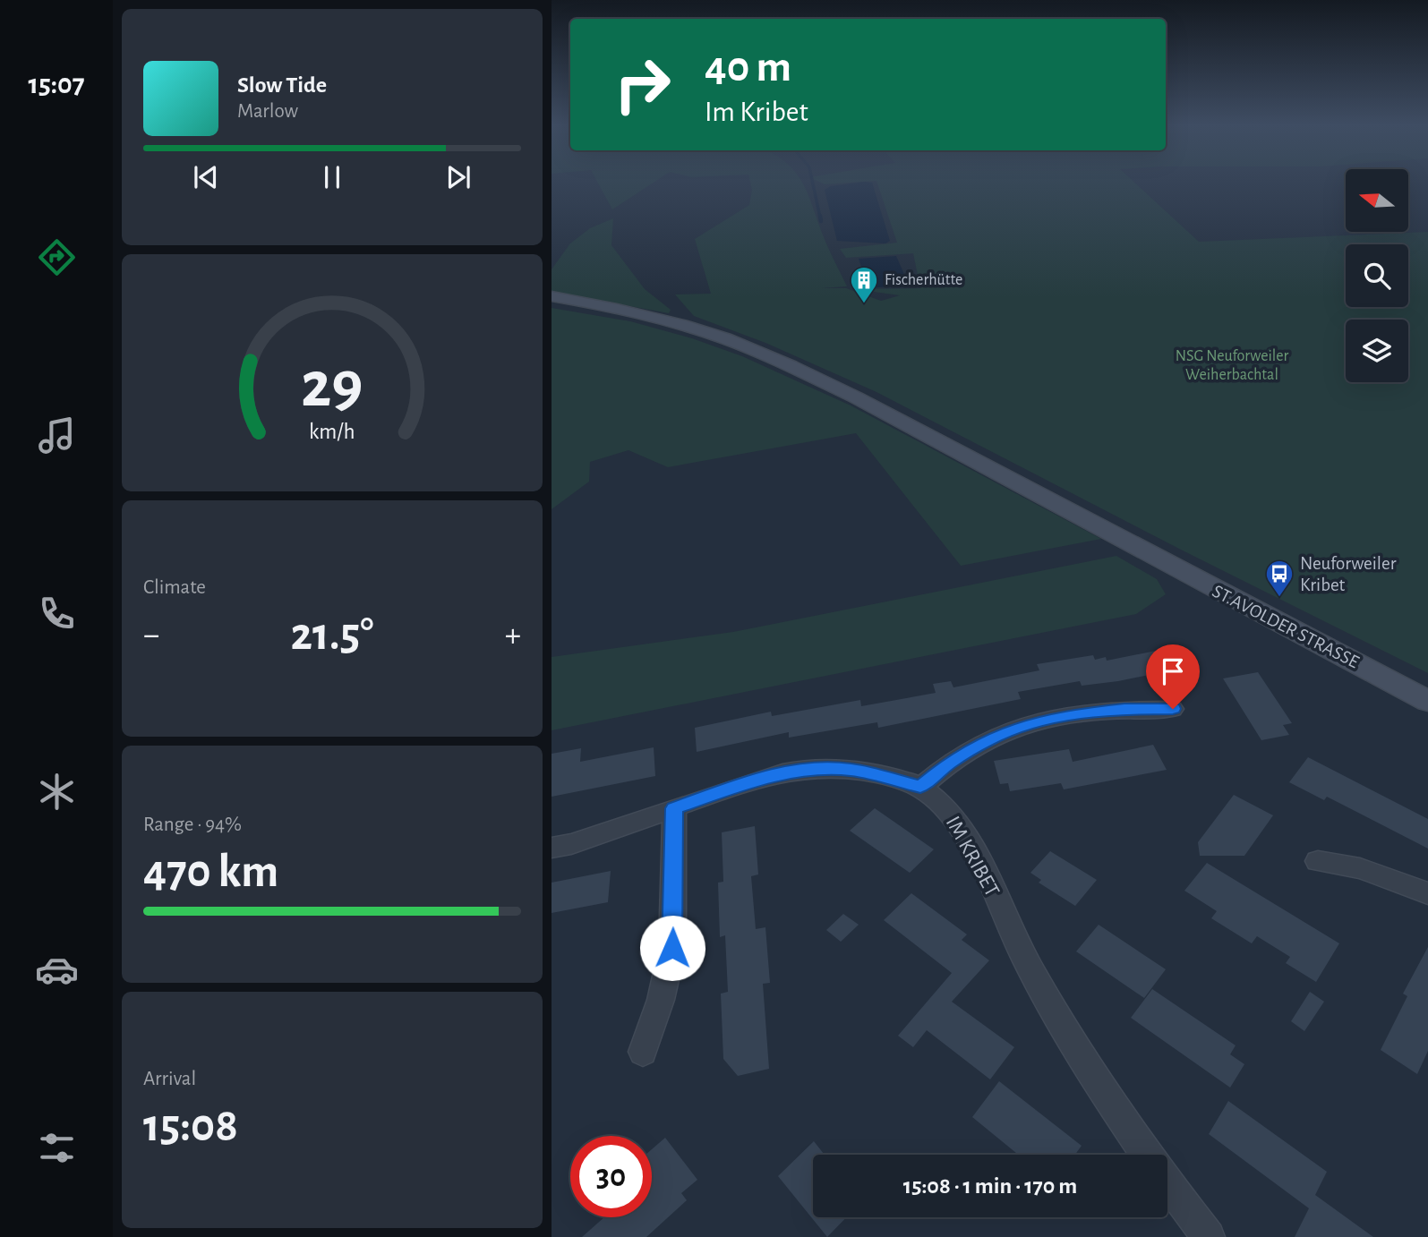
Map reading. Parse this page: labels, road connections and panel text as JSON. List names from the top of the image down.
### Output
{
  "streets": {
    "main road": ["ST.AVOLDER STRASSE"],
    "street": ["IM KRIBET"]
  },
  "parks": ["NSG Neuforweiler Weiherbachtal"],
  "places": {
    "building": ["Fischerhütte"],
    "bus stop": ["Neuforweiler Kribet"]
  },
  "north": "left",
  "page": {
    "tabs": "15:07",
    "turn": ["40 m", "Im Kribet"],
    "song": ["Slow Tide", "Marlow"],
    "tile": [
      "Climate",
      ["Range · 94%", "470 km"],
      ["Arrival", "15:08"]
    ],
    "heat": ["−", "21.5°", "+"],
    "limit": "30",
    "trip": "15:08 · 1 min · 170 m",
    "gauge": ["29", "km/h"]
  }
}
